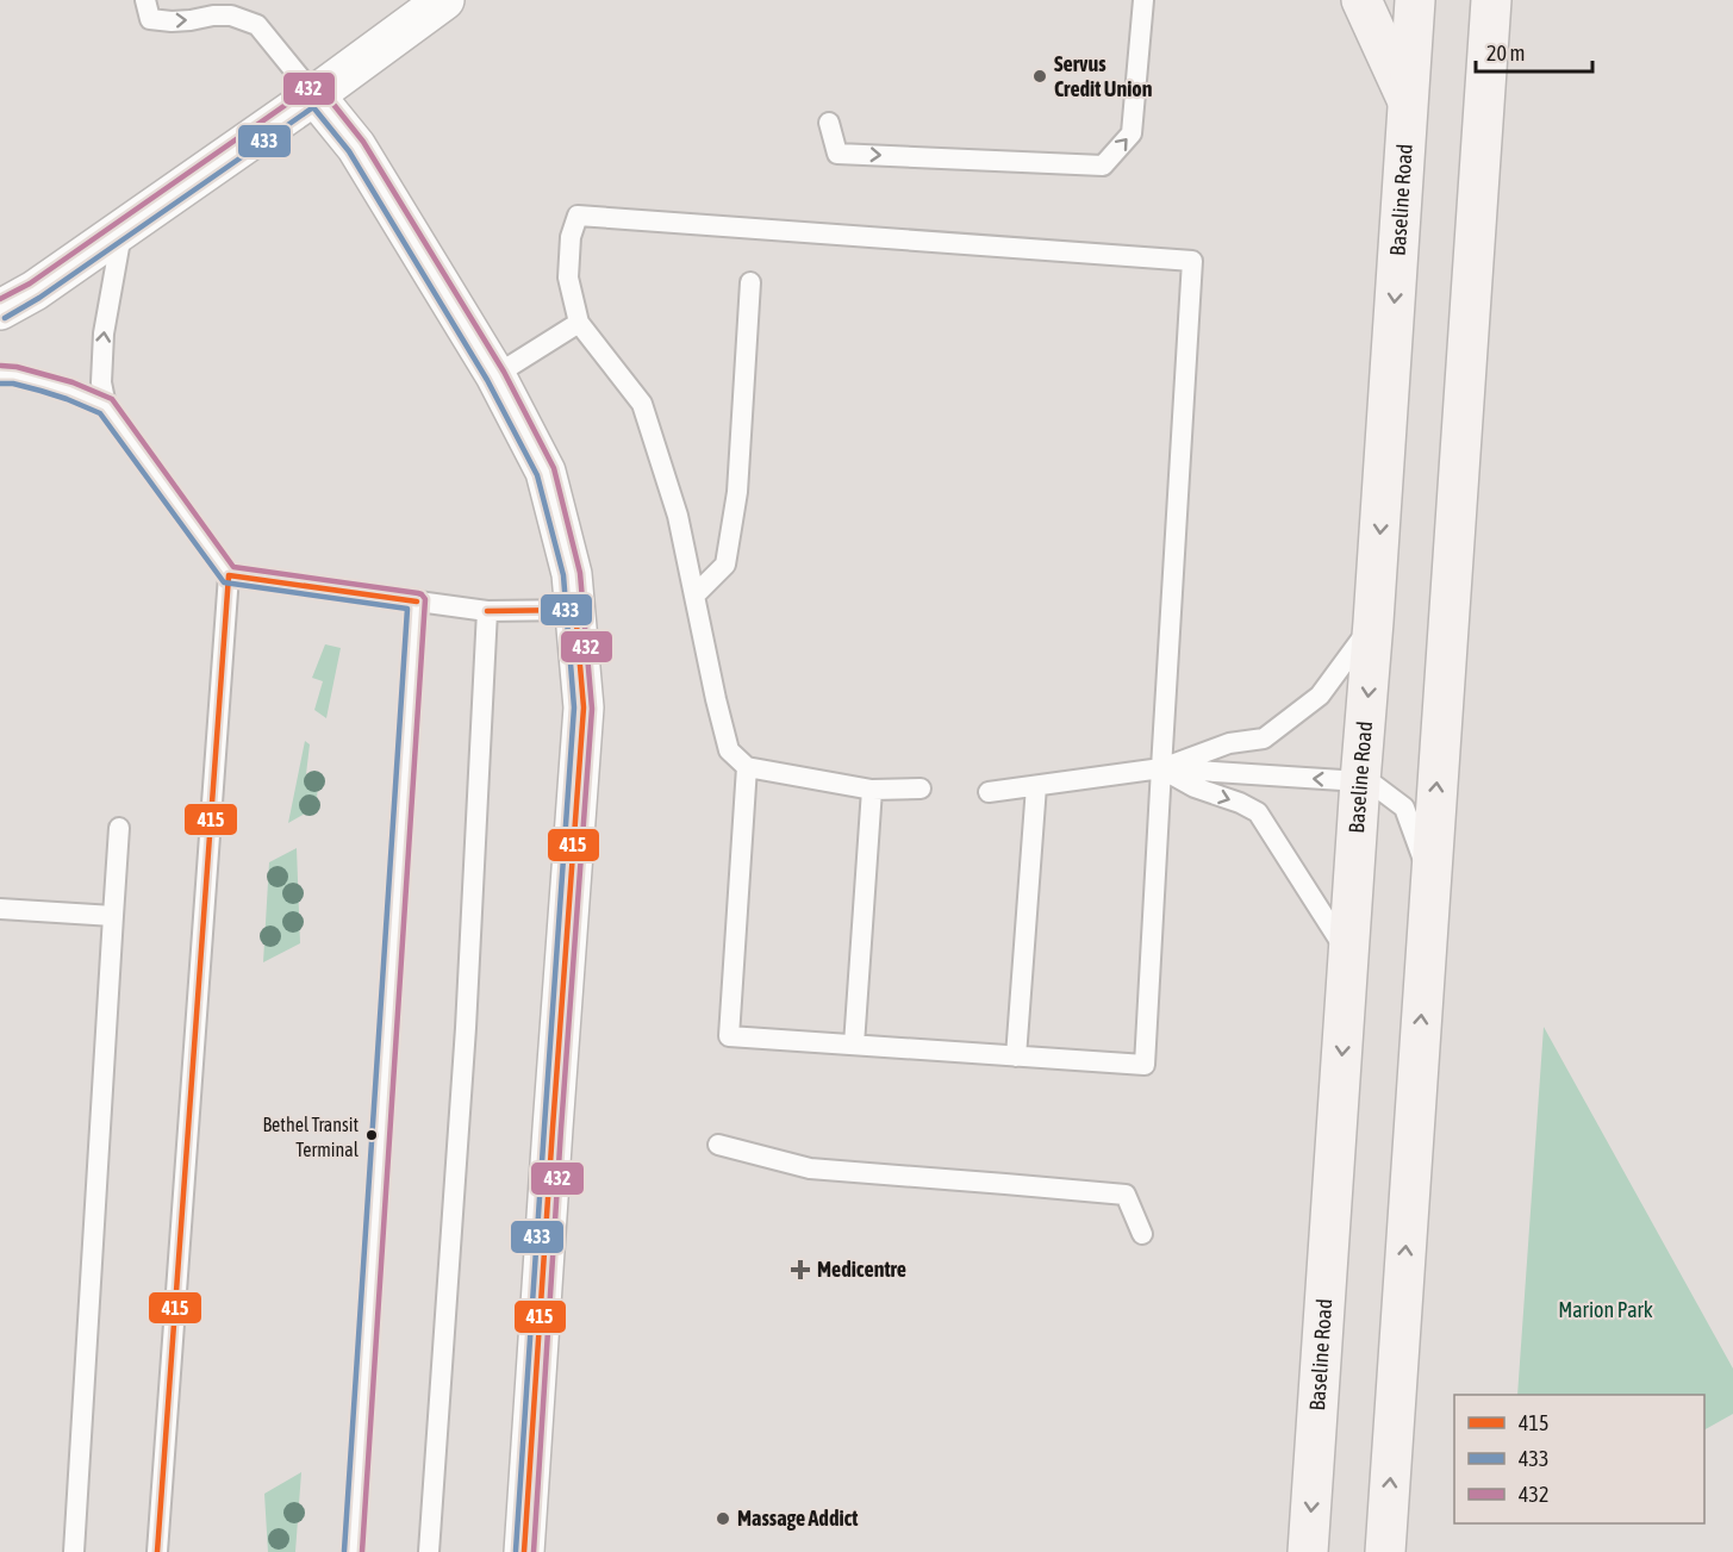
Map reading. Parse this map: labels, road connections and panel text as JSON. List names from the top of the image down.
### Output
{
  "streets": {
    "main road": ["Baseline Road"]
  },
  "parks": ["Marion Park"],
  "places": {
    "other": ["Servus Credit Union", "Bethel Transit Terminal", "Massage Addict"],
    "health": ["Medicentre"]
  },
  "lines": ["transit line 432", "transit line 433", "transit line 415"],
  "legend": ["415", "433", "432"],
  "scale_bar": "20 m"
}
